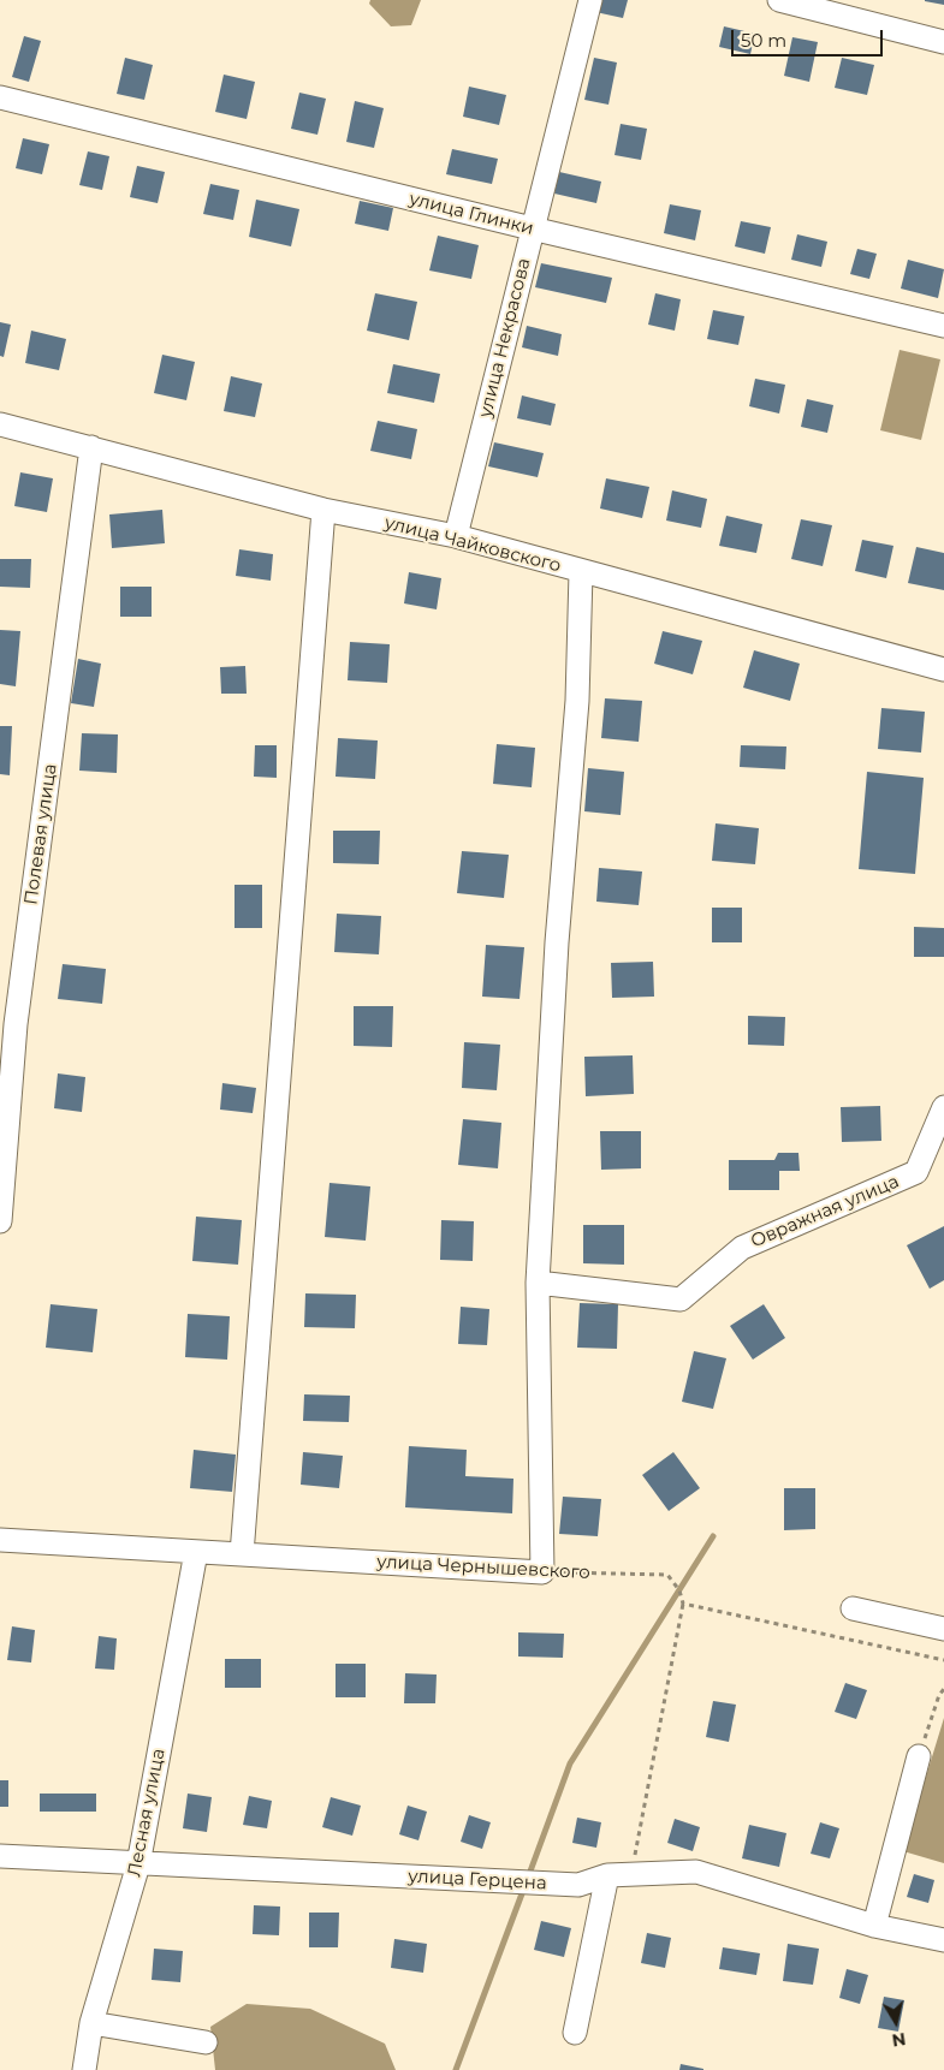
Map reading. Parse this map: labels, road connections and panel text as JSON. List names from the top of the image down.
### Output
{
  "streets": {
    "street": [
      "улица Глинки",
      "улица Некрасова",
      "улица Чайковского",
      "Полевая улица",
      "Овражная улица",
      "улица Чернышевского",
      "Лесная улица",
      "улица Герцена"
    ]
  },
  "crossings": [
    ["улица Глинки", "улица Некрасова"],
    ["улица Некрасова", "улица Чайковского"],
    ["улица Чайковского", "Полевая улица"],
    ["улица Чернышевского", "Лесная улица"],
    ["Лесная улица", "улица Герцена"]
  ],
  "scale_bar": "50 m",
  "north": "bottom"
}
